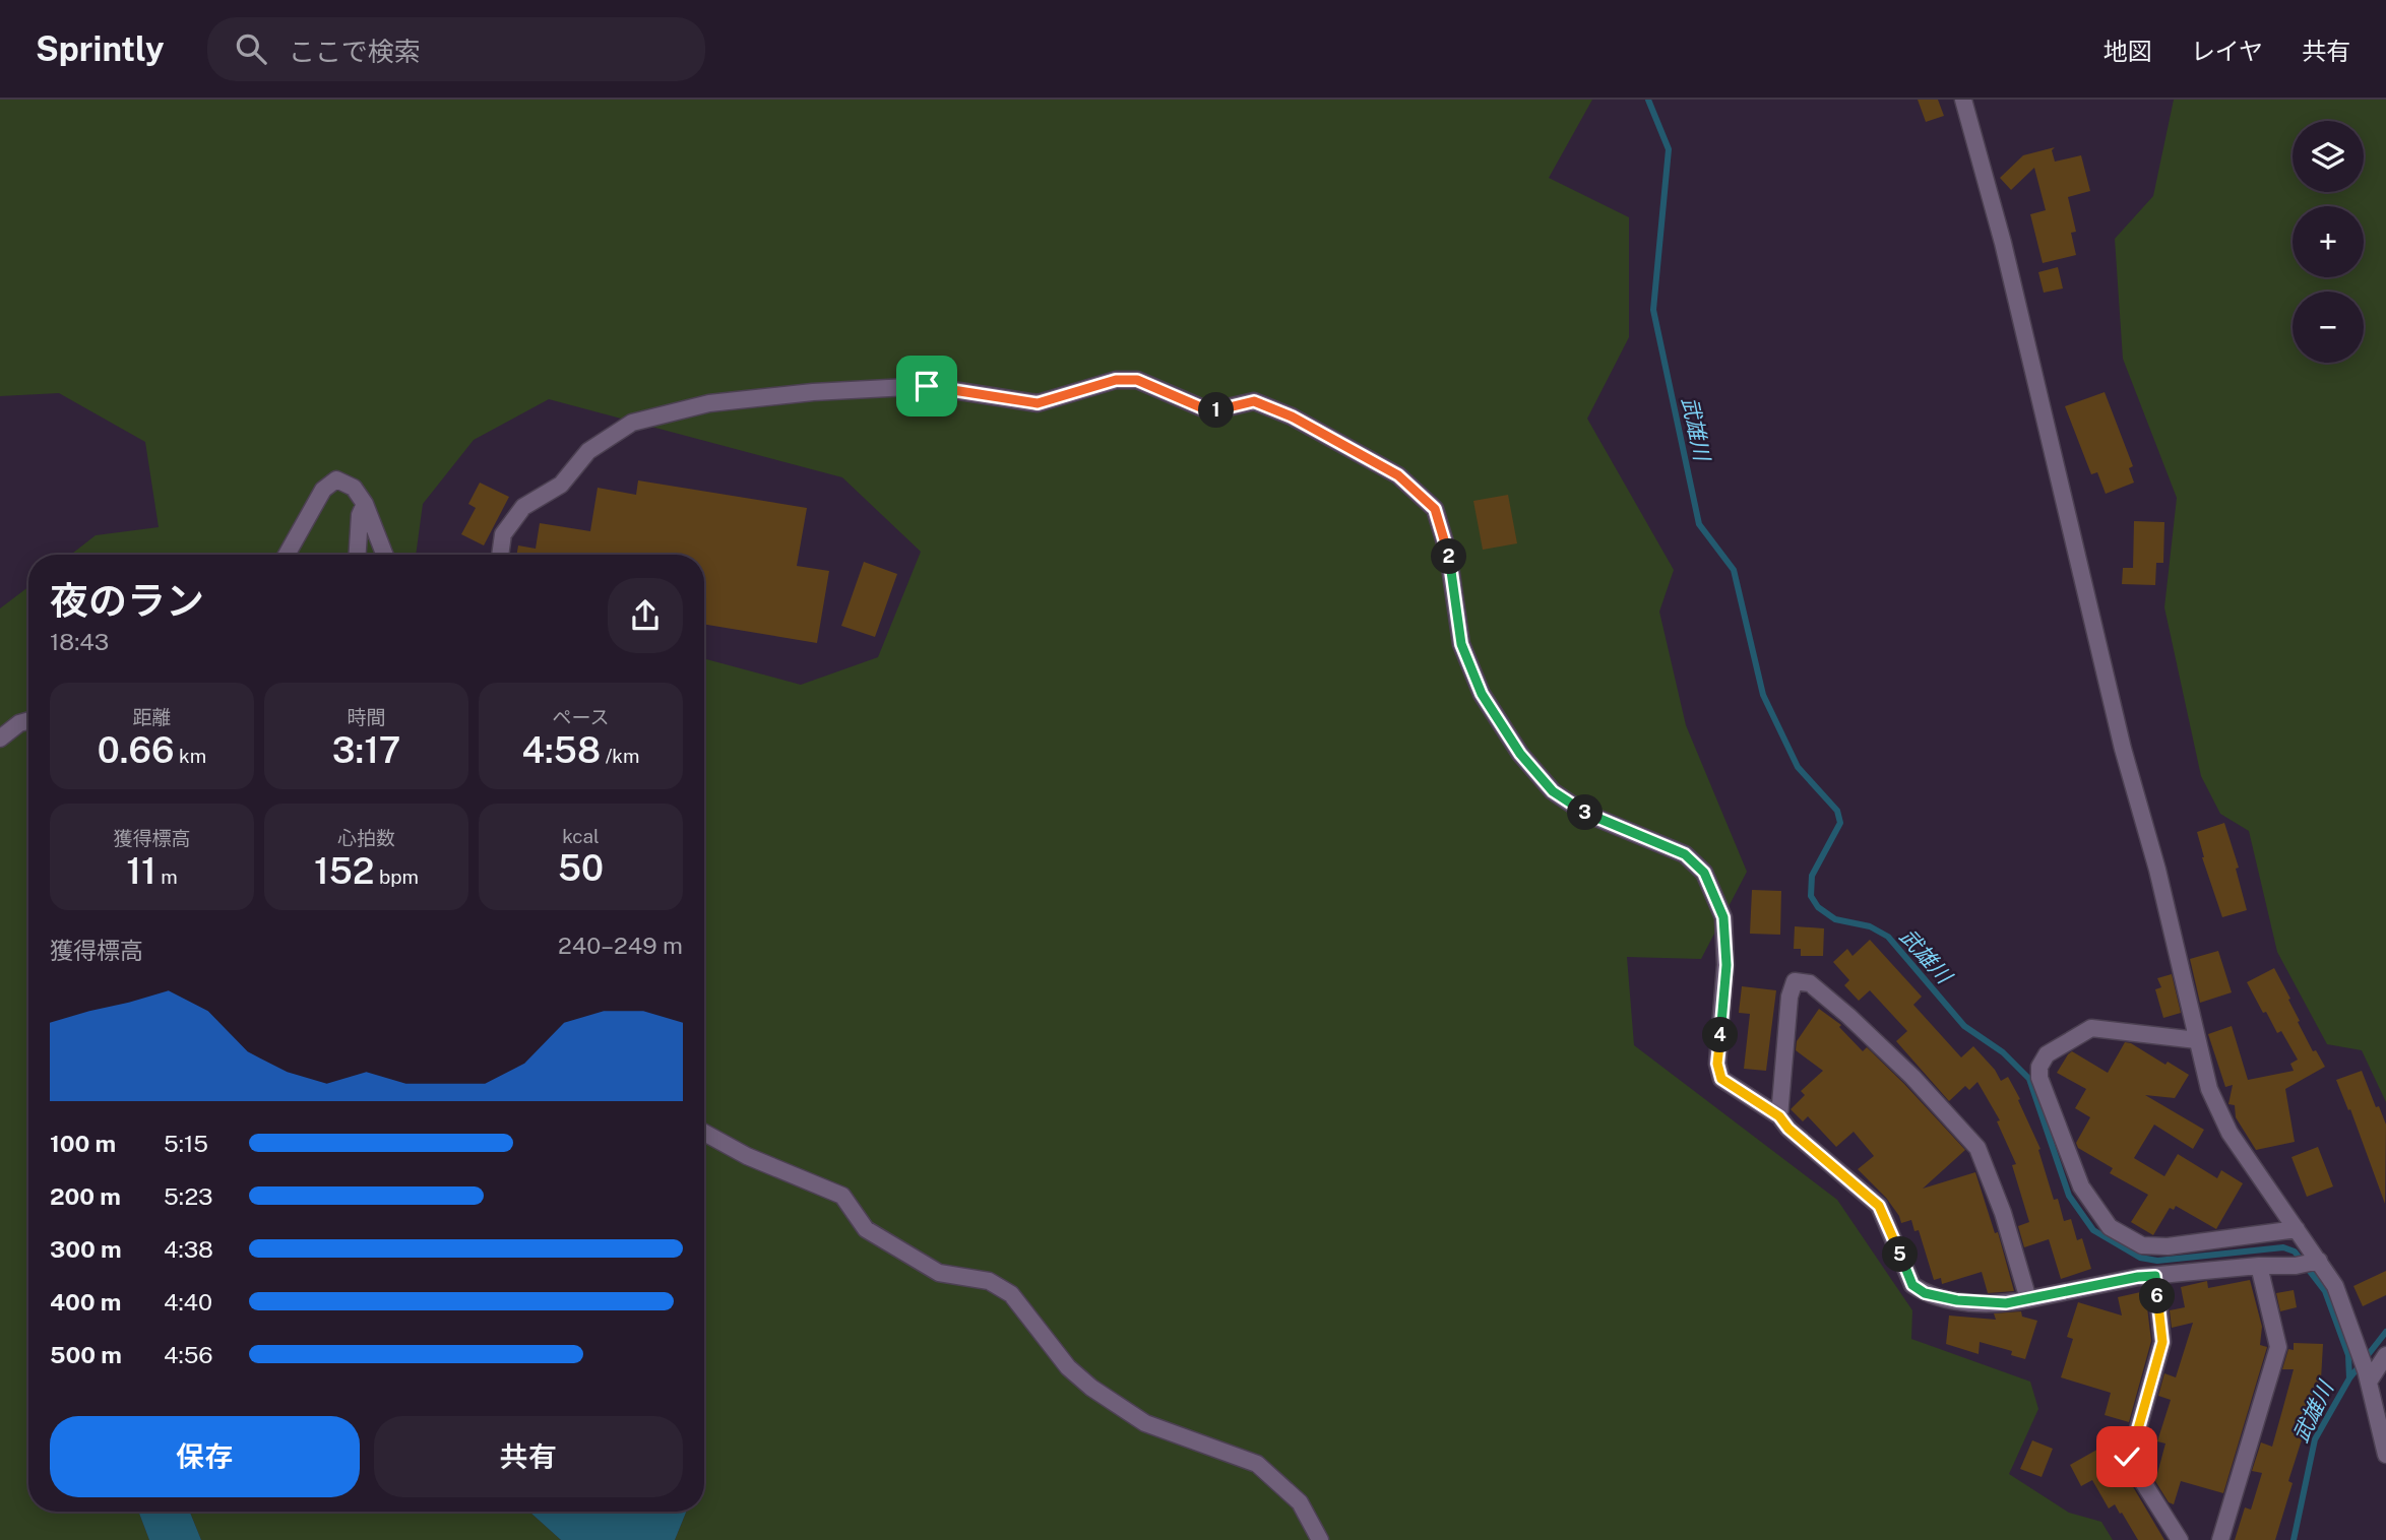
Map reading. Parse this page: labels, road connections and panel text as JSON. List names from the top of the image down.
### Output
{
  "water": ["武雄川"],
  "page": {
    "header": "Sprintly",
    "search": "ここで検索",
    "nav": ["地図", "レイヤ", "共有"],
    "map_buttons": ["+", "−"],
    "pins": [
      "1",
      "2",
      "3",
      "4",
      "5",
      "6"
    ],
    "heading": ["夜のラン", "18:43"],
    "stats": [
      ["距離", "0.66 km"],
      ["時間", "3:17"],
      ["ペース", "4:58 /km"],
      ["獲得標高", "11 m"],
      ["心拍数", "152 bpm"],
      ["kcal", "50"]
    ],
    "chart": ["獲得標高", "240–249 m"],
    "list": [
      {
        "name": "100 m",
        "note": "5:15"
      },
      {
        "name": "200 m",
        "note": "5:23"
      },
      {
        "name": "300 m",
        "note": "4:38"
      },
      {
        "name": "400 m",
        "note": "4:40"
      },
      {
        "name": "500 m",
        "note": "4:56"
      }
    ],
    "buttons": ["保存", "共有"]
  }
}
